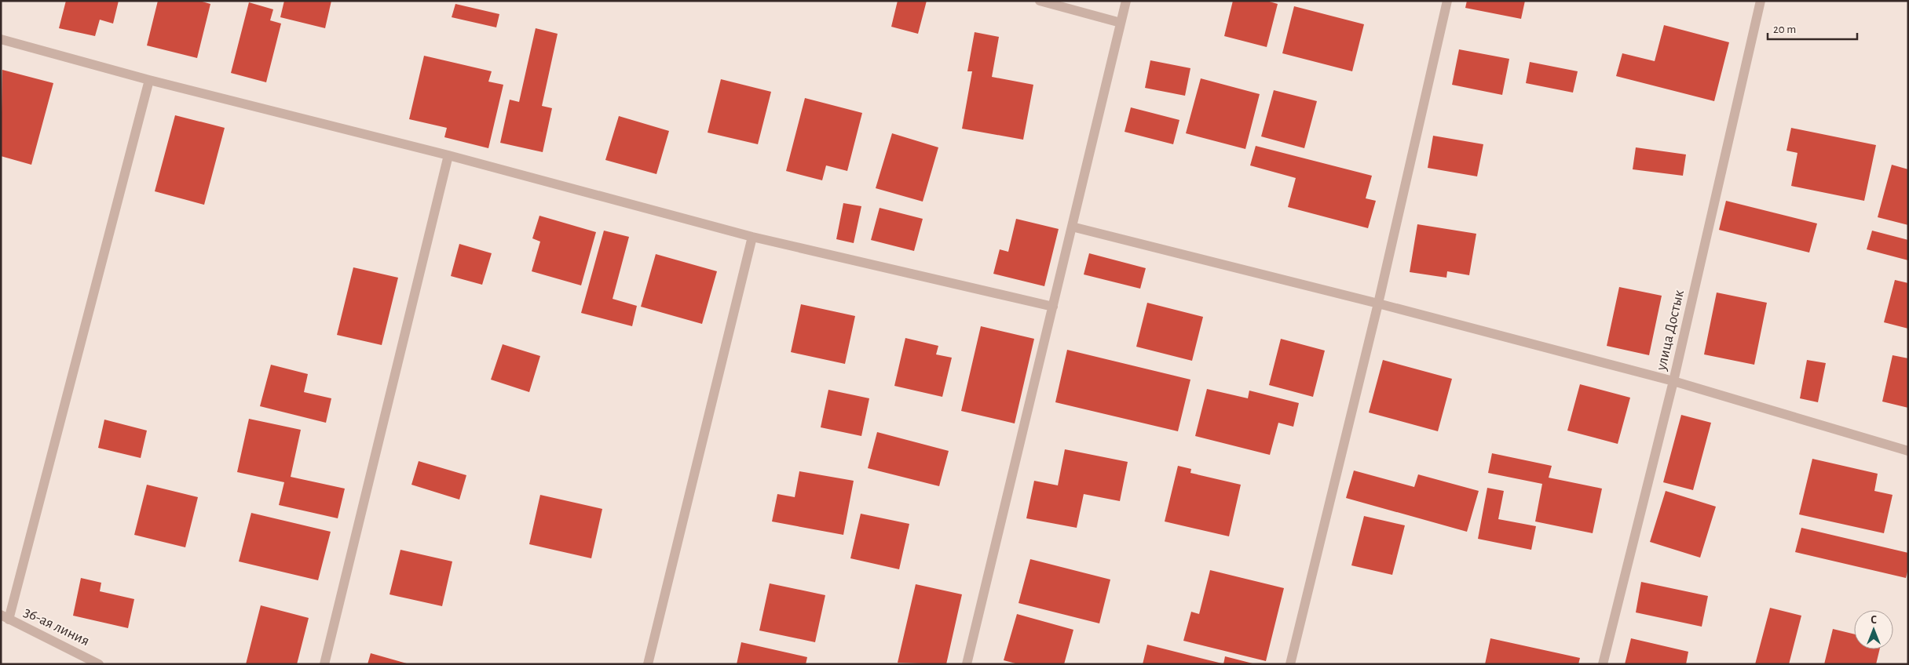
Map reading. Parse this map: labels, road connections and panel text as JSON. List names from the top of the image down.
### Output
{
  "streets": {
    "street": ["улица Достык", "36-ая линия"]
  },
  "scale_bar": "20 m",
  "north": "top"
}
